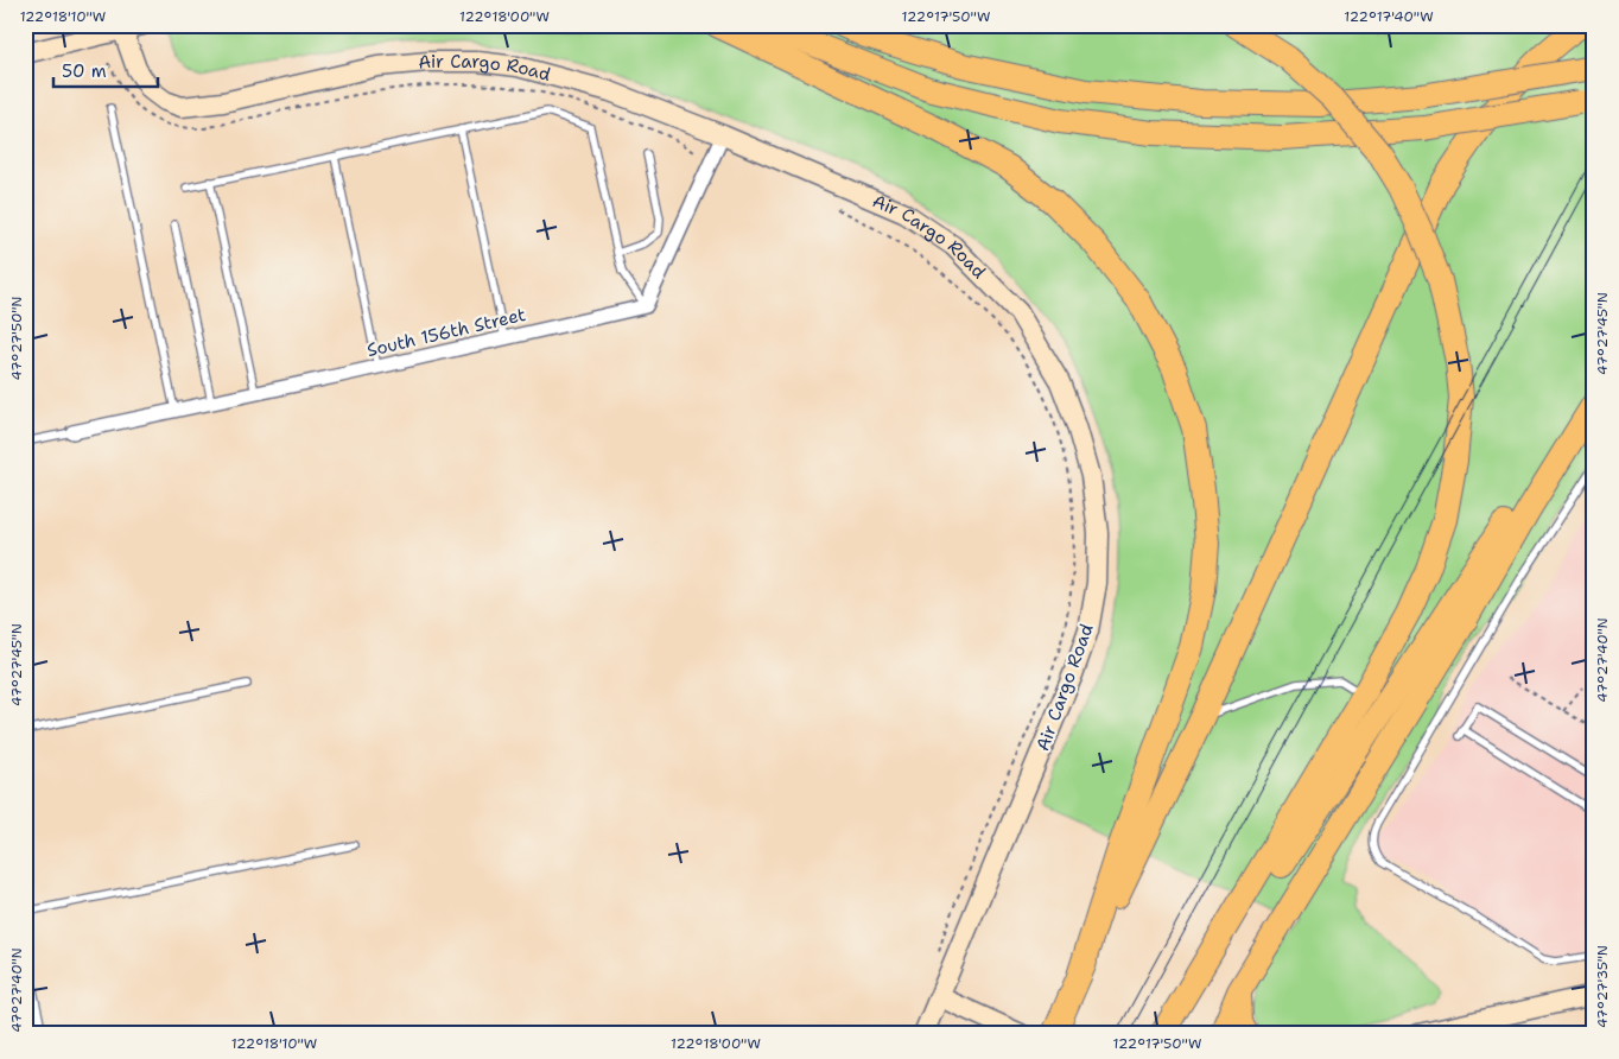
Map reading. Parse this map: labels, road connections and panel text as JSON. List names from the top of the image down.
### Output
{
  "streets": {
    "street": ["Air Cargo Road", "South 156th Street"]
  },
  "scale_bar": "50 m",
  "coordinates": [
    "122°18'10\"W",
    "122°18'00\"W",
    "122°17'50\"W",
    "122°17'40\"W",
    "47°27'45\"N",
    "47°27'50\"N",
    "47°27'40\"N",
    "47°27'35\"N"
  ]
}
